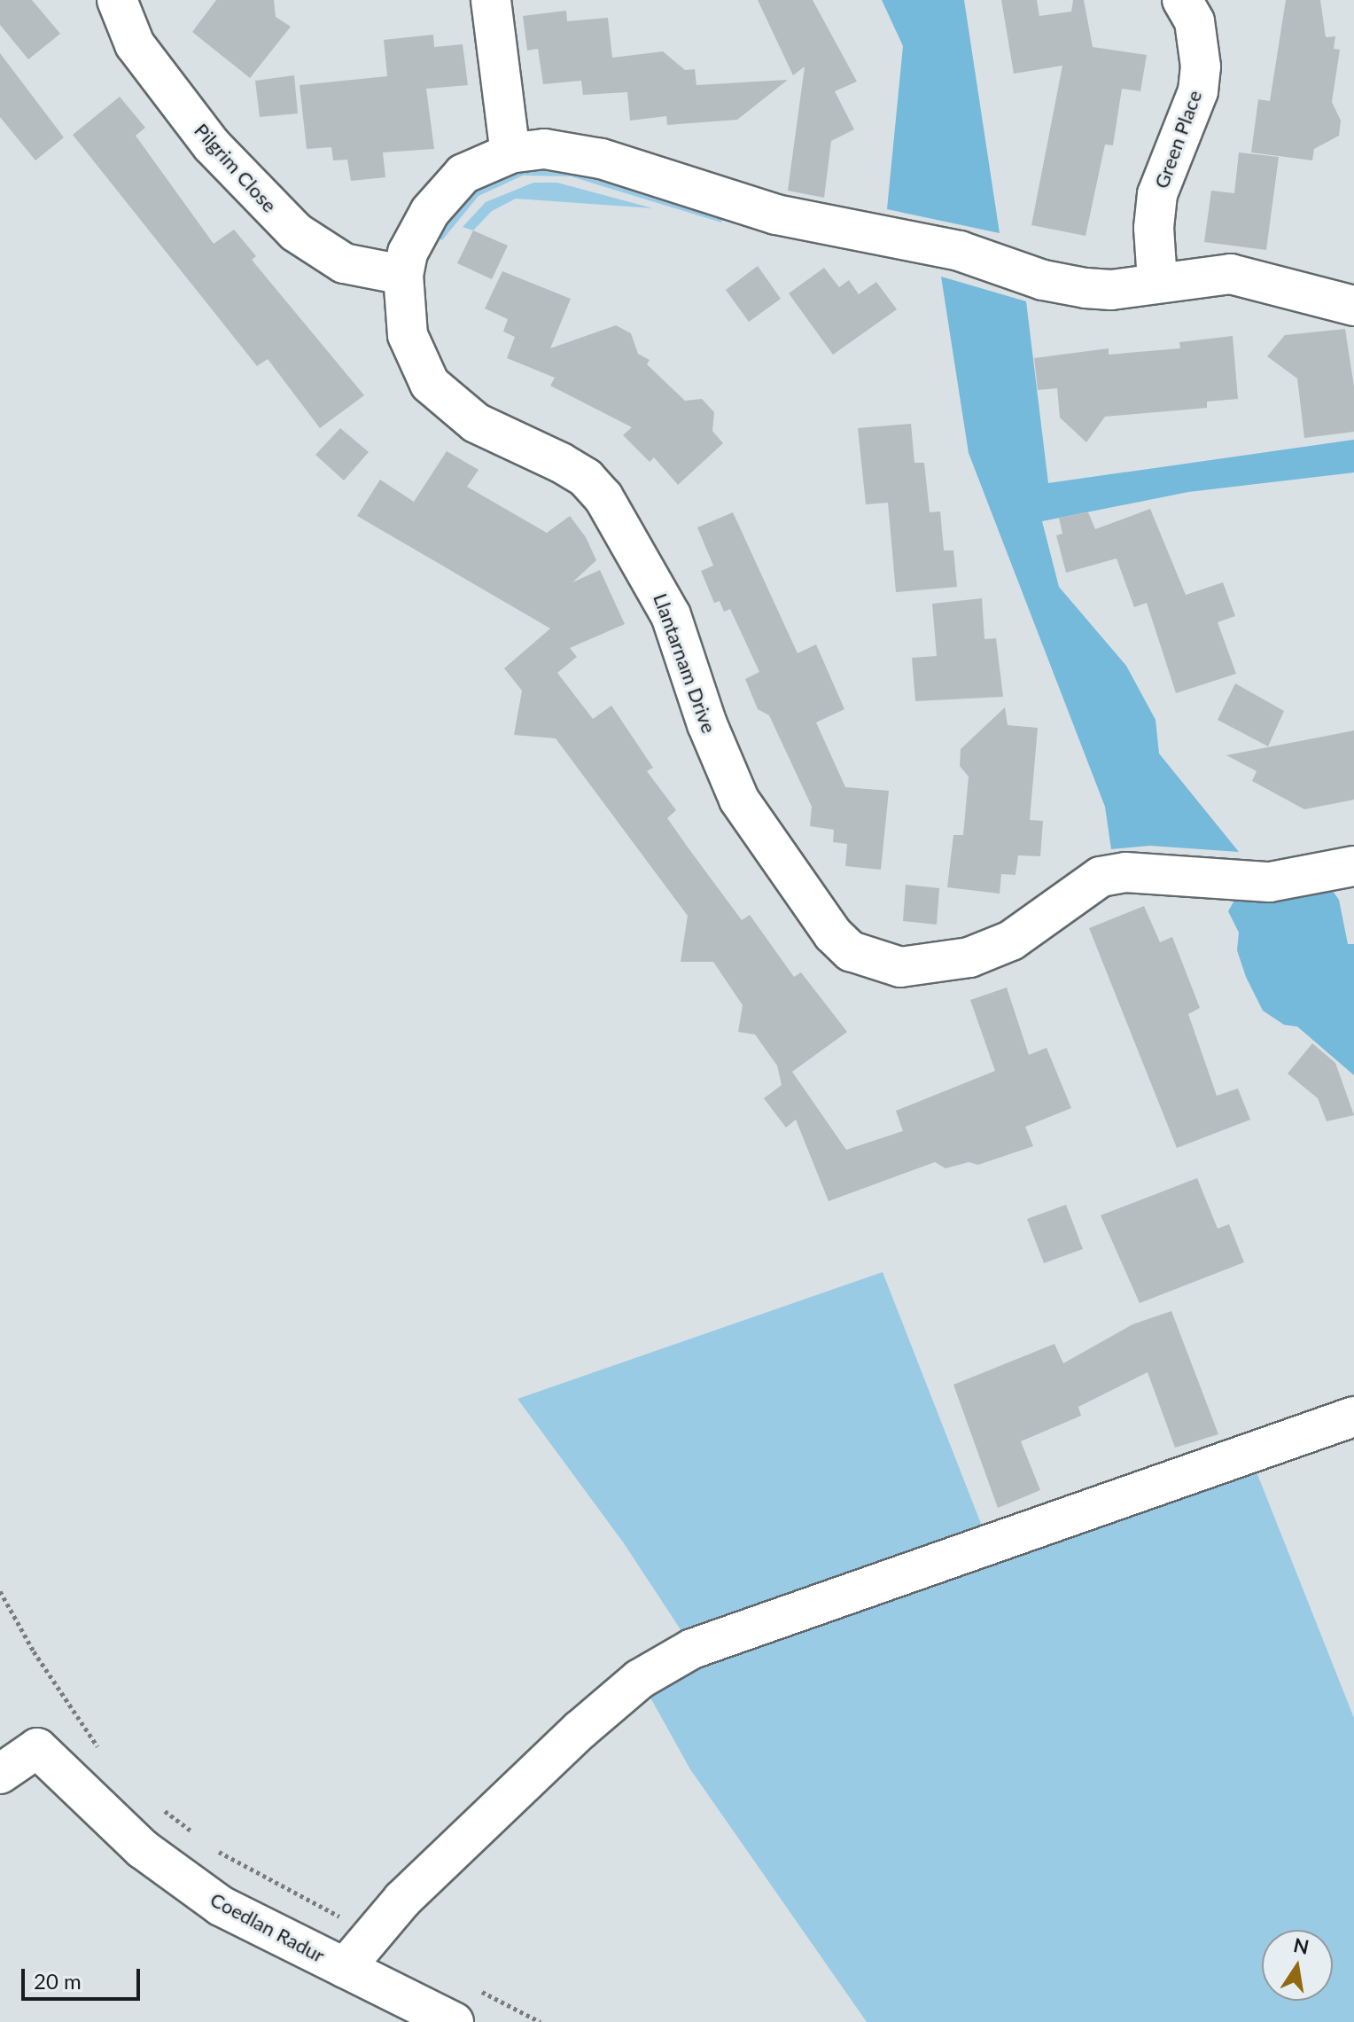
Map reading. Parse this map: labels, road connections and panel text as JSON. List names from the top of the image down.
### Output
{
  "streets": {
    "street": [
      "Green Place",
      "Pilgrim Close",
      "Llantarnam Drive",
      "Coedlan Radur"
    ]
  },
  "crossings": [
    ["Green Place", "Llantarnam Drive"],
    ["Pilgrim Close", "Llantarnam Drive"]
  ],
  "scale_bar": "20 m",
  "north": "top"
}
